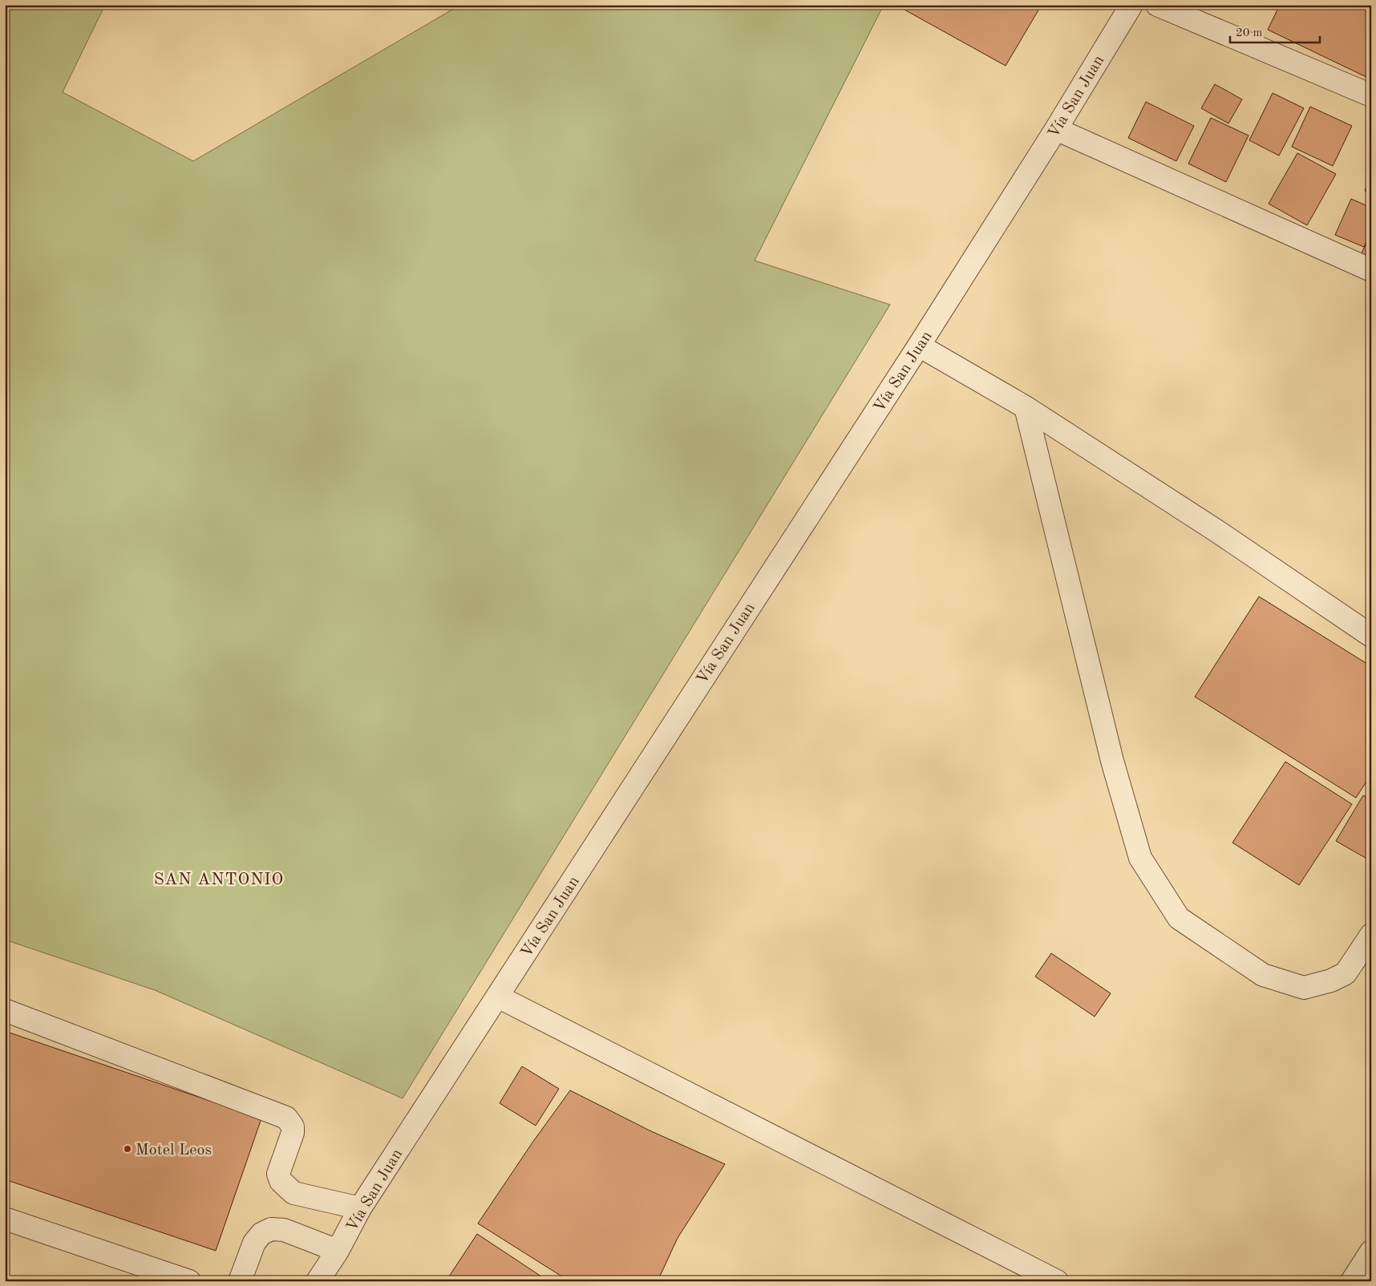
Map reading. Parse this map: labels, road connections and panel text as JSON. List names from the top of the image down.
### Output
{
  "streets": {
    "street": ["Vía San Juan"]
  },
  "districts": ["SAN ANTONIO"],
  "places": ["Motel Leos"],
  "scale_bar": "20 m"
}
